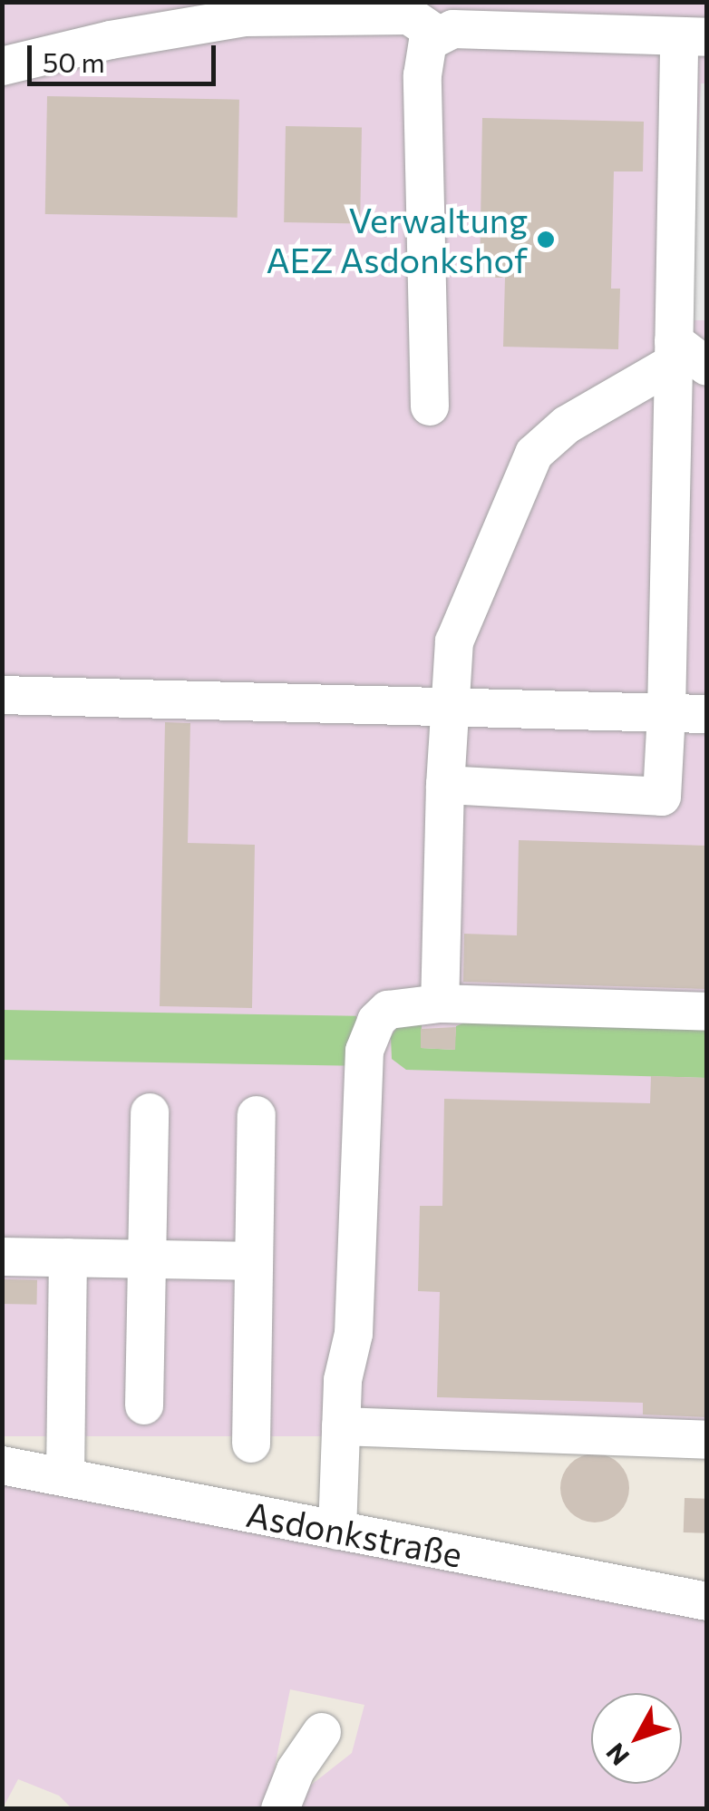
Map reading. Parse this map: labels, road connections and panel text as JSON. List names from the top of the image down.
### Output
{
  "streets": {
    "street": ["Asdonkstraße"]
  },
  "places": ["Verwaltung AEZ Asdonkshof"],
  "scale_bar": "50 m",
  "north": "bottom left"
}
